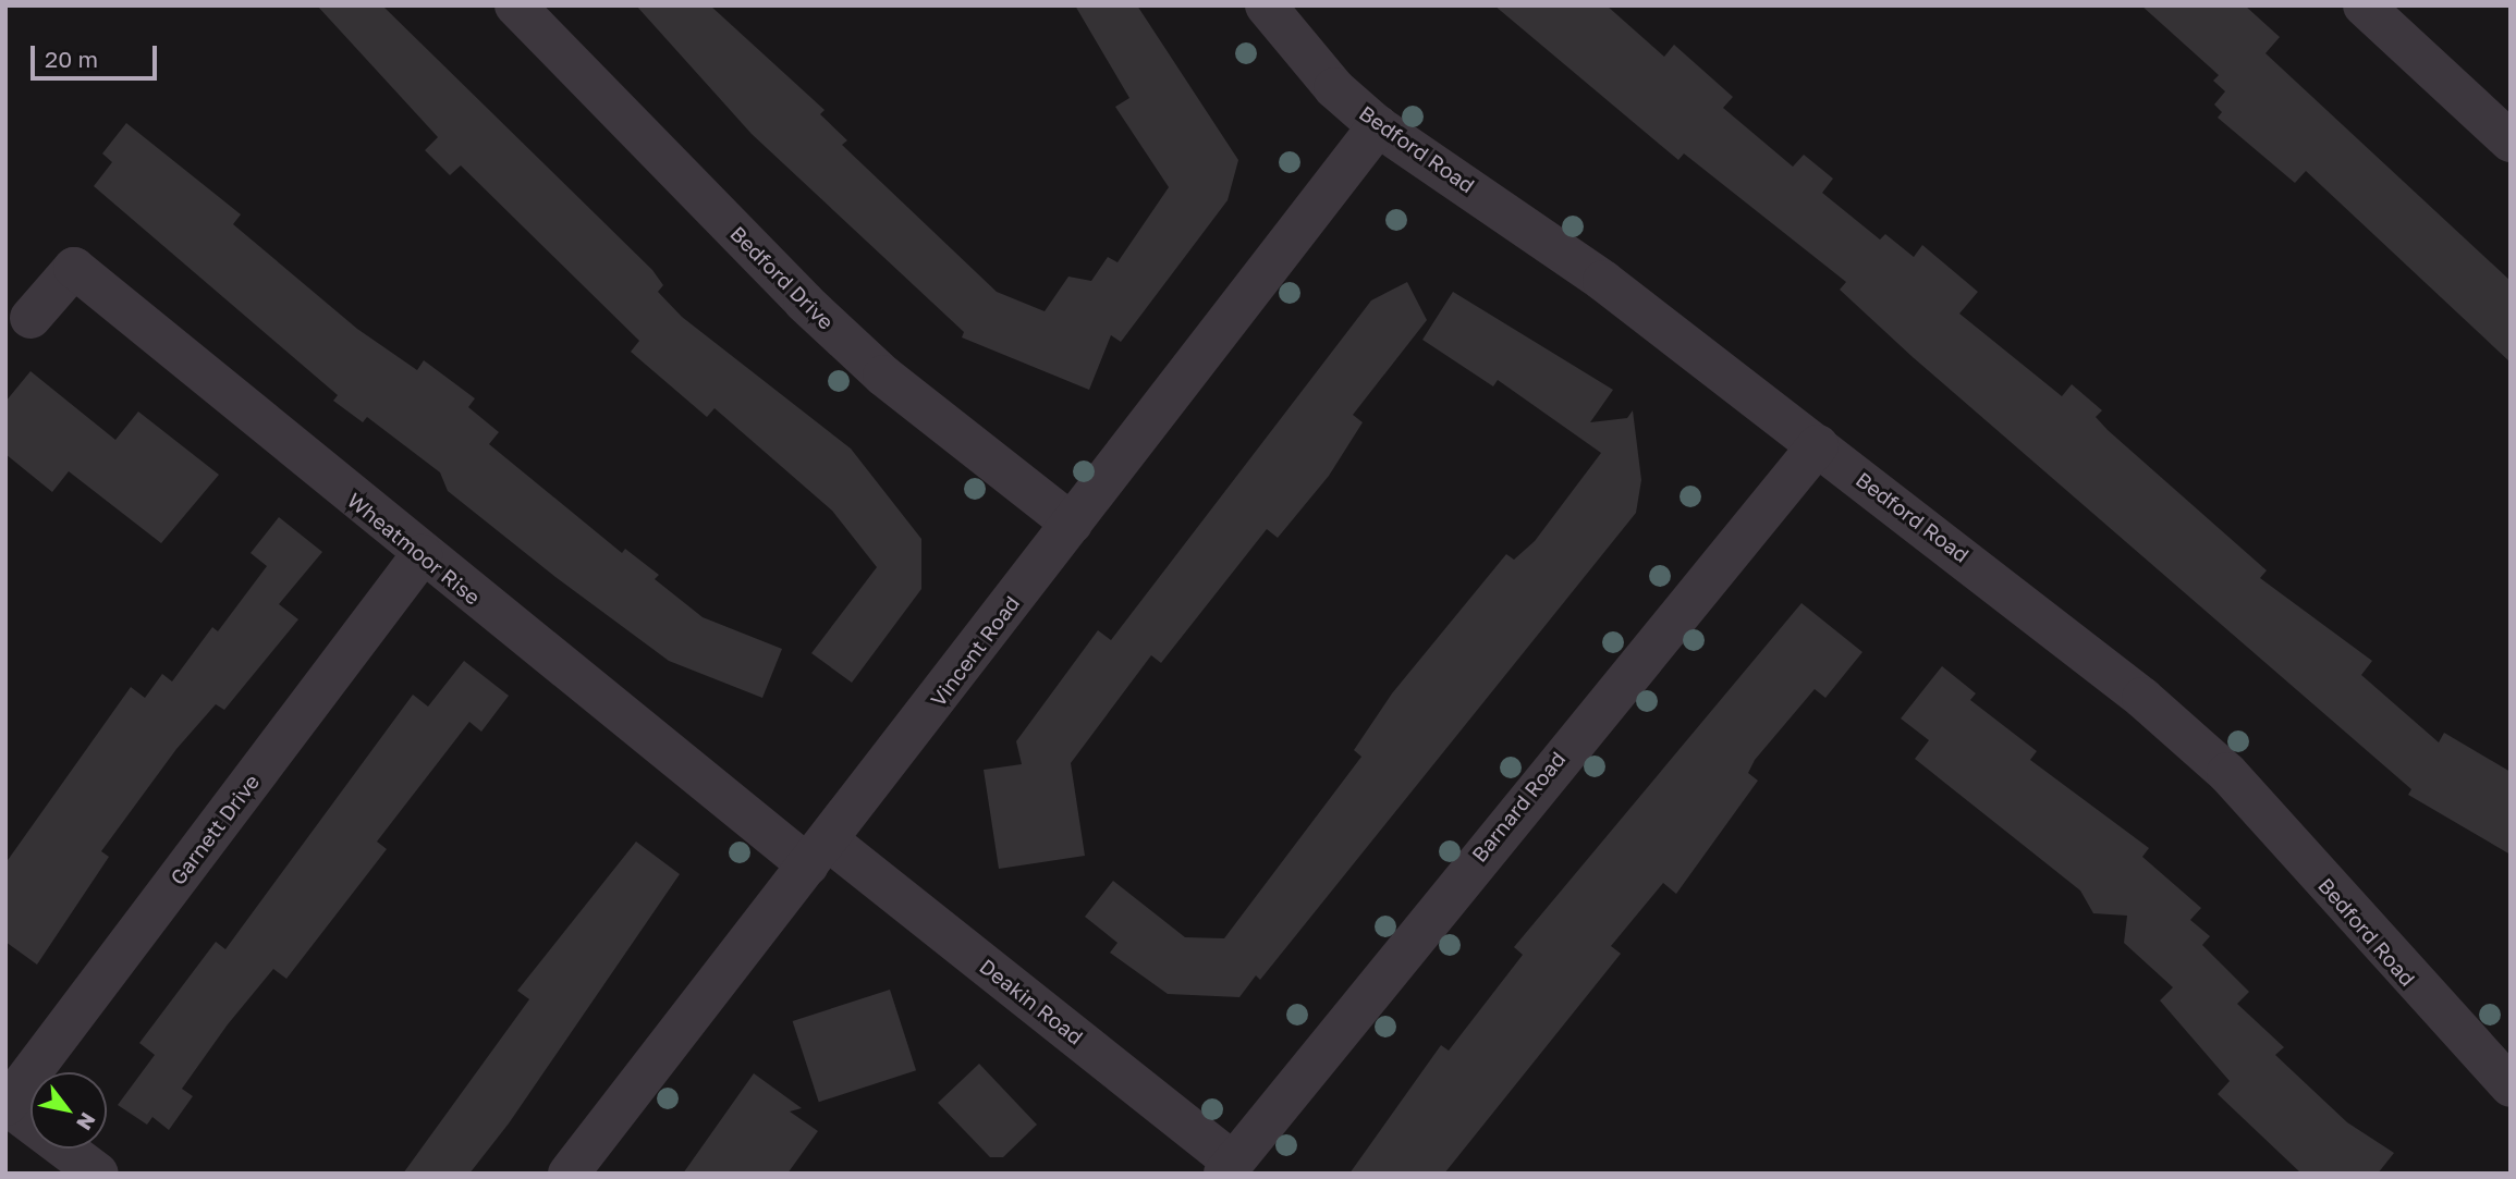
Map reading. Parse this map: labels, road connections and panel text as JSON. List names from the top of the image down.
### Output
{
  "streets": {
    "street": [
      "Bedford Road",
      "Bedford Drive",
      "Wheatmoor Rise",
      "Vincent Road",
      "Barnard Road",
      "Garnett Drive",
      "Deakin Road"
    ]
  },
  "crossings": [
    ["Bedford Road", "Vincent Road"],
    ["Bedford Road", "Barnard Road"],
    ["Bedford Drive", "Vincent Road"],
    ["Wheatmoor Rise", "Vincent Road"],
    ["Wheatmoor Rise", "Garnett Drive"],
    ["Wheatmoor Rise", "Deakin Road"],
    ["Vincent Road", "Deakin Road"],
    ["Barnard Road", "Deakin Road"]
  ],
  "scale_bar": "20 m",
  "north": "bottom right"
}
